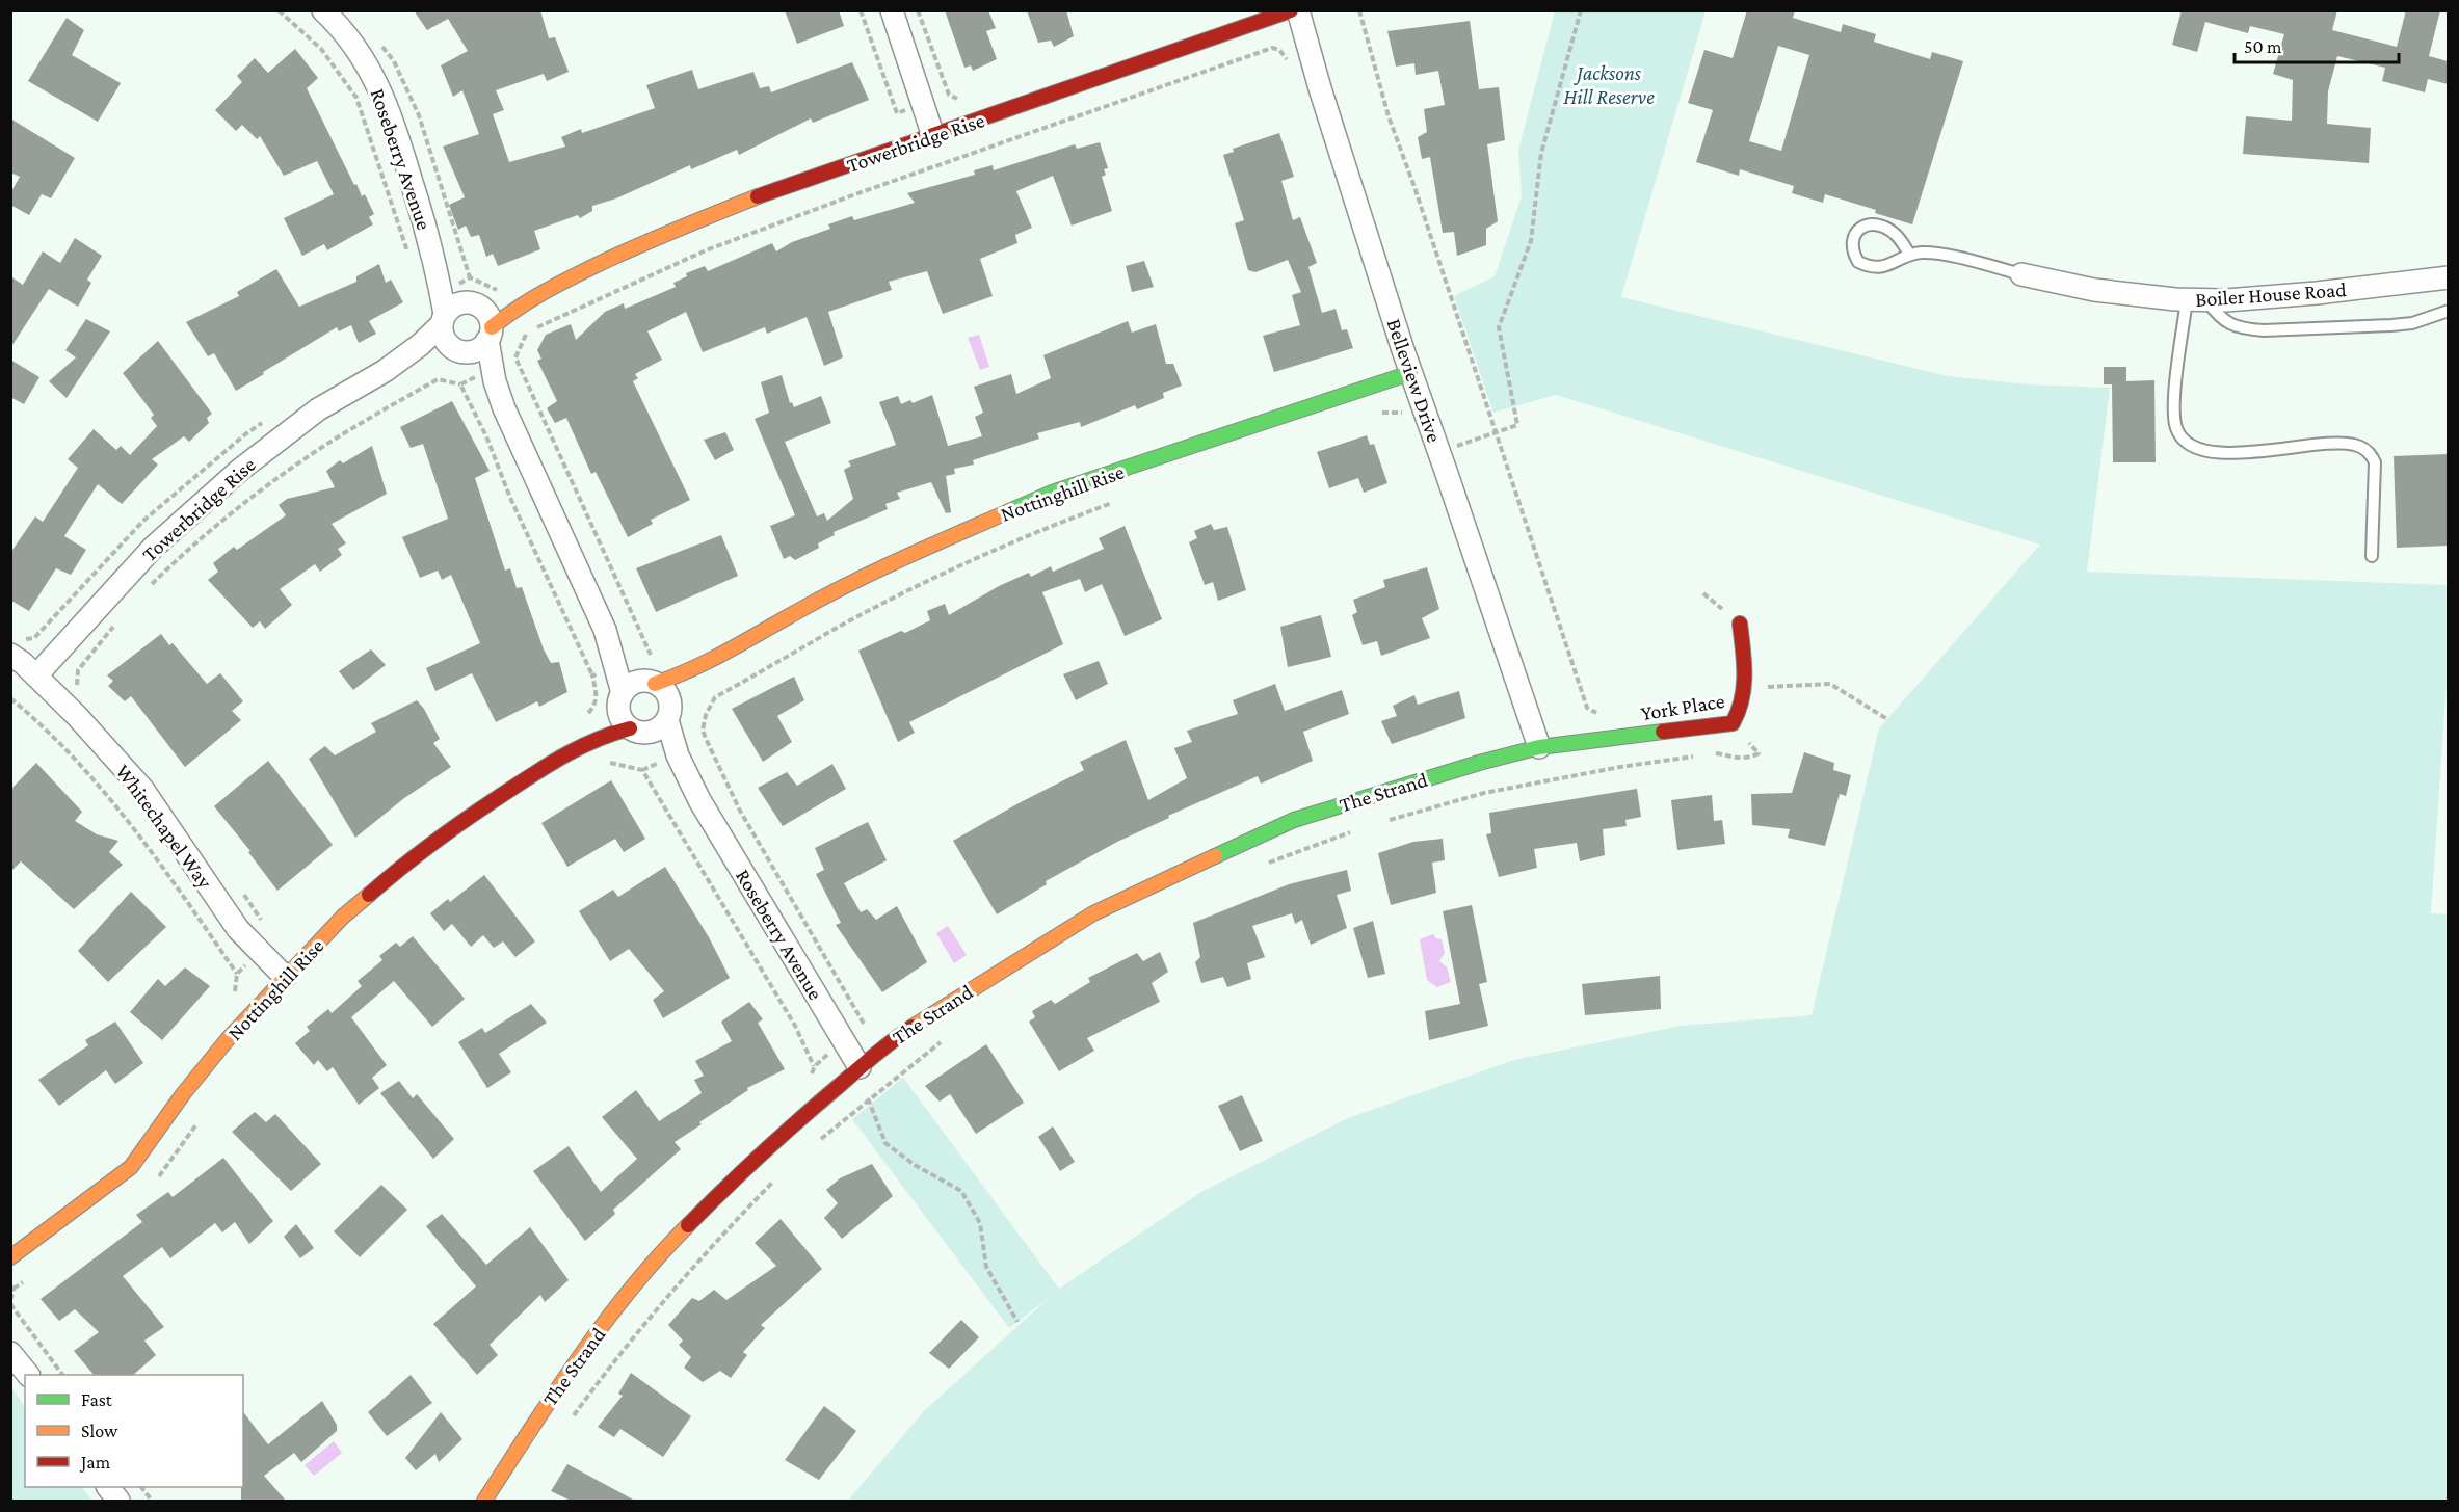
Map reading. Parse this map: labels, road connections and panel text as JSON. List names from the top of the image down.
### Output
{
  "streets": {
    "street": [
      "Towerbridge Rise",
      "Roseberry Avenue",
      "Boiler House Road",
      "Belleview Drive",
      "Nottinghill Rise",
      "York Place",
      "The Strand",
      "Whitechapel Way"
    ]
  },
  "crossings": [
    ["Towerbridge Rise", "Roseberry Avenue"],
    ["Towerbridge Rise", "Whitechapel Way"],
    ["Roseberry Avenue", "Nottinghill Rise"],
    ["Roseberry Avenue", "The Strand"],
    ["Belleview Drive", "Nottinghill Rise"],
    ["Belleview Drive", "York Place"],
    ["Belleview Drive", "The Strand"],
    ["Nottinghill Rise", "Whitechapel Way"],
    ["York Place", "The Strand"]
  ],
  "parks": ["Jacksons Hill Reserve"],
  "legend": ["Fast", "Slow", "Jam"],
  "scale_bar": "50 m"
}
